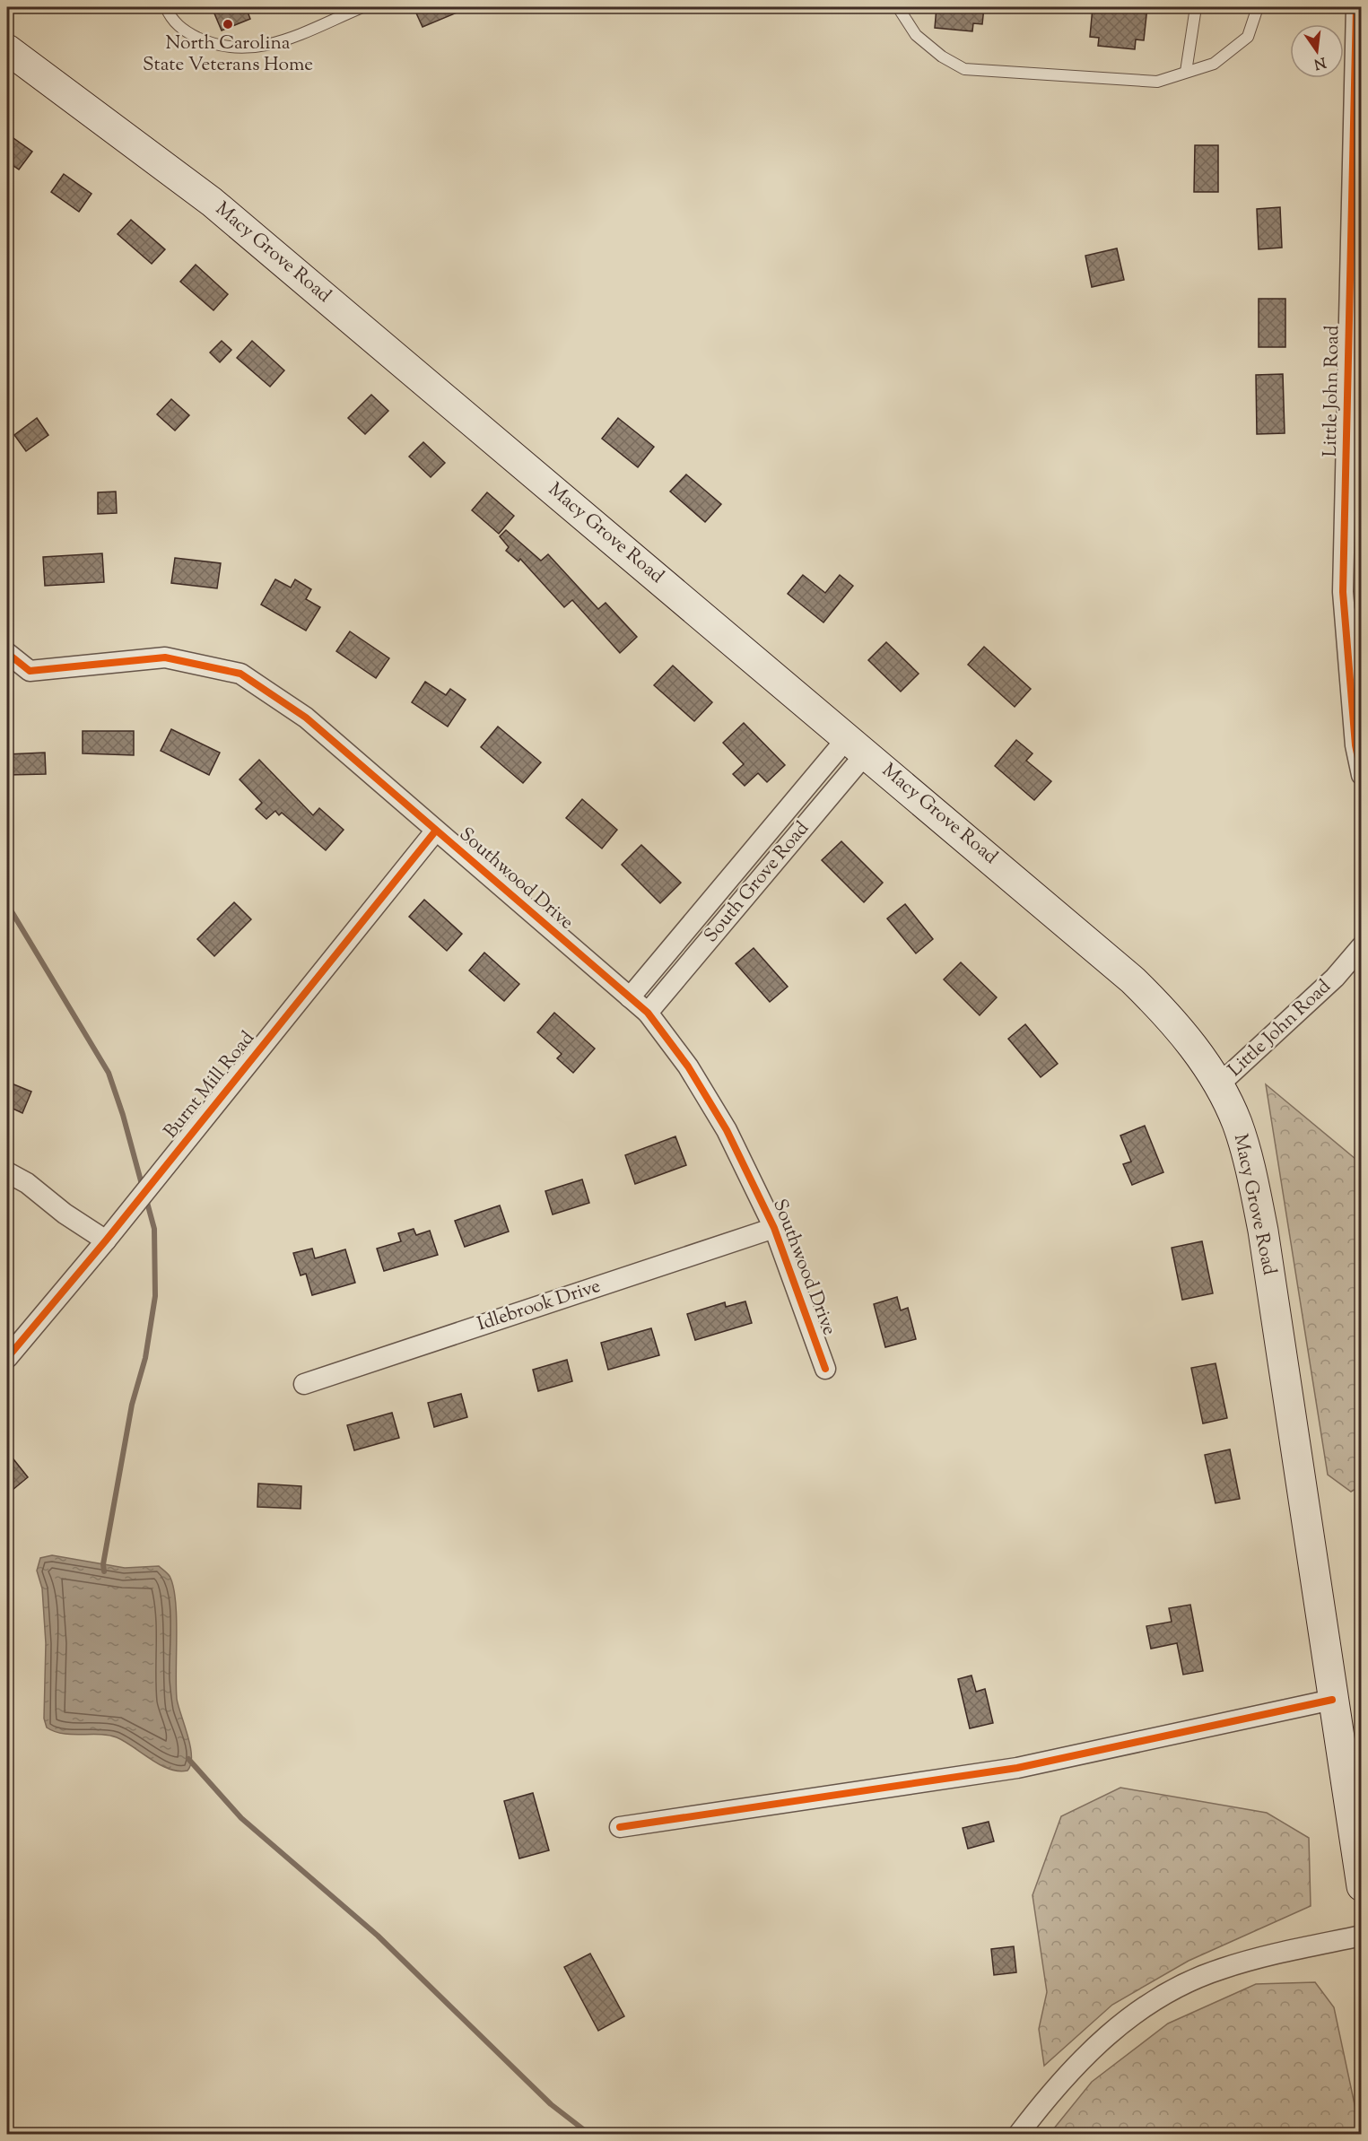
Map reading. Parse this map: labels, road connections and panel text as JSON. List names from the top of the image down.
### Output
{
  "streets": {
    "main road": ["Macy Grove Road"],
    "street": [
      "Little John Road",
      "Southwood Drive",
      "South Grove Road",
      "Burnt Mill Road",
      "Idlebrook Drive"
    ]
  },
  "crossings": [
    ["Macy Grove Road", "Little John Road"],
    ["Macy Grove Road", "South Grove Road"],
    ["Southwood Drive", "South Grove Road"],
    ["Southwood Drive", "Burnt Mill Road"],
    ["Southwood Drive", "Idlebrook Drive"]
  ],
  "places": ["North Carolina State Veterans Home"],
  "north": "bottom"
}
